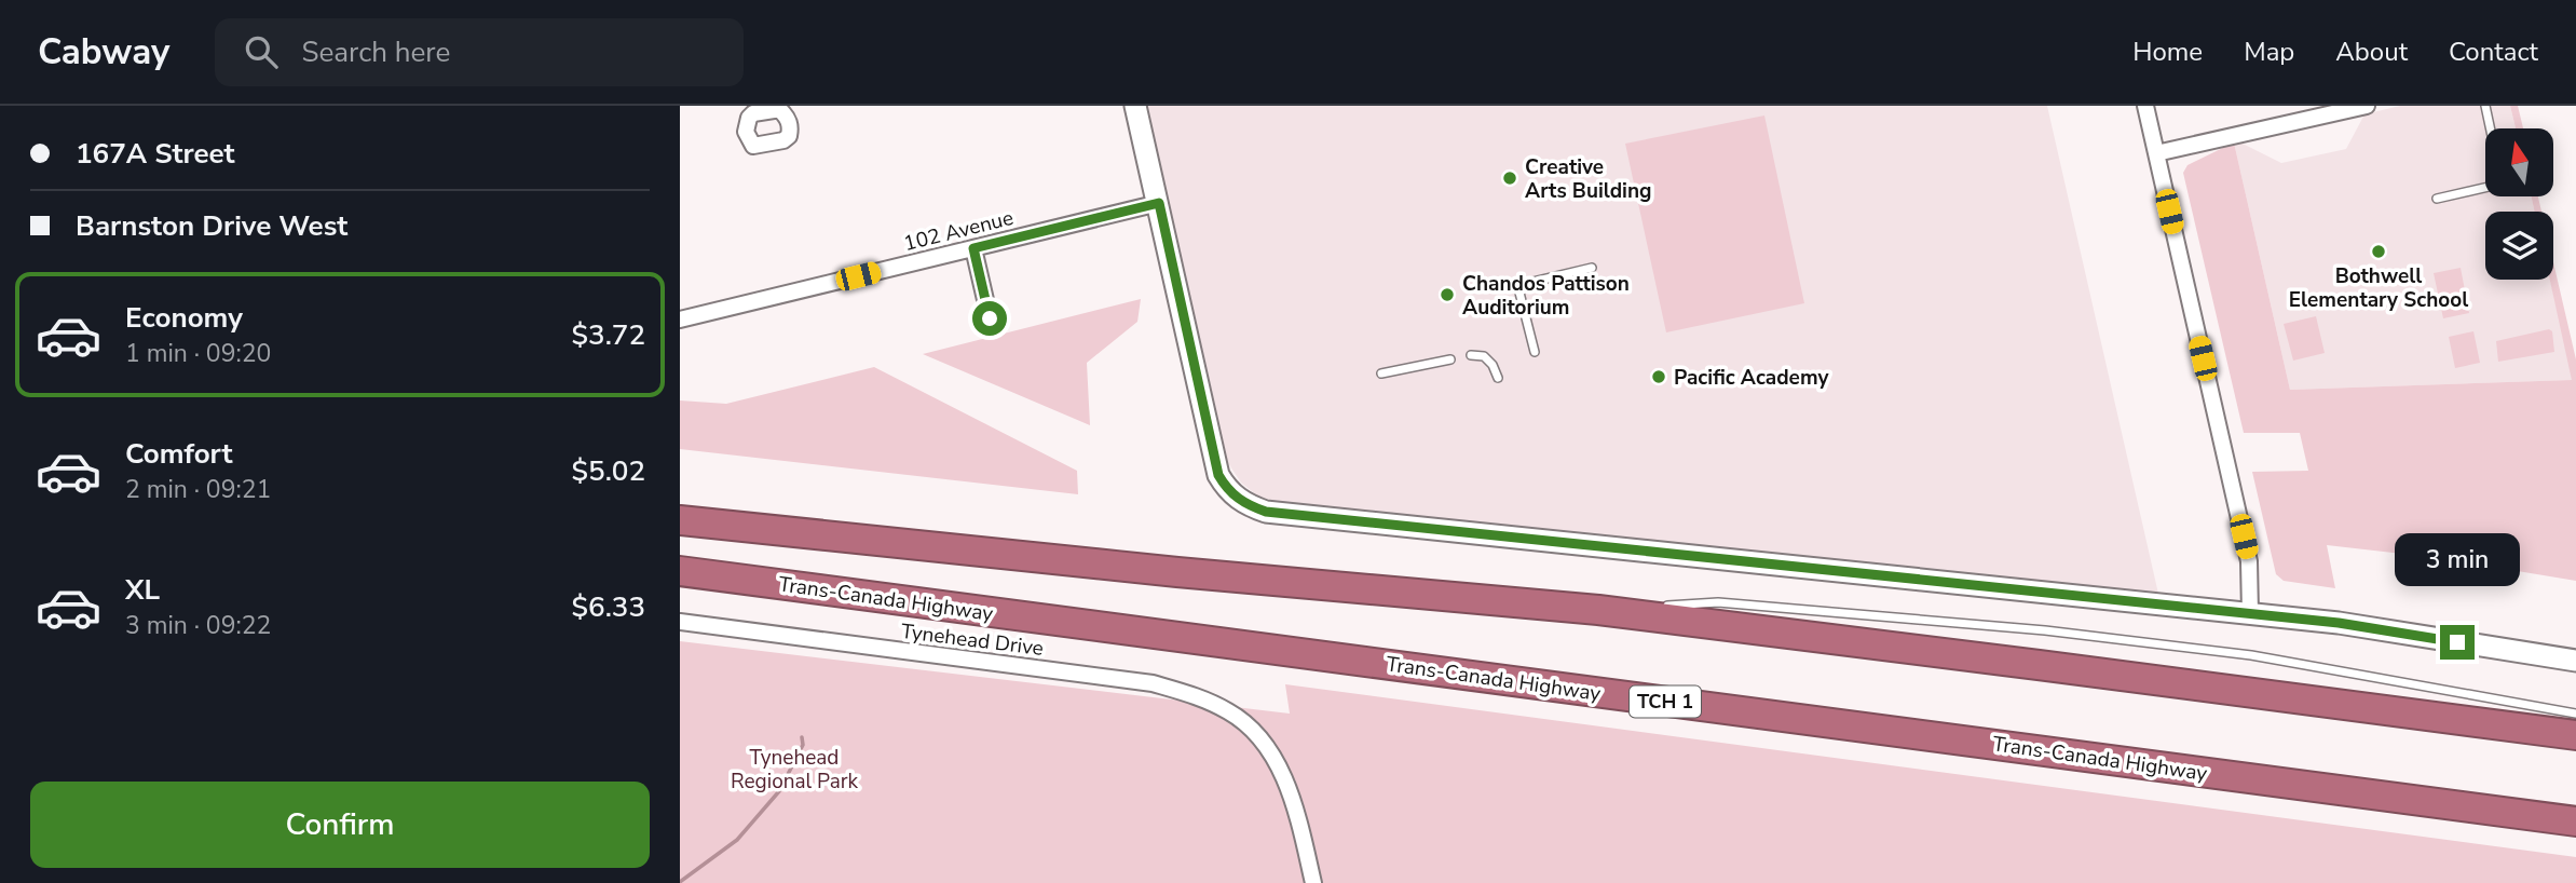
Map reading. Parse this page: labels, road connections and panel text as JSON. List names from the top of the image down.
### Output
{
  "streets": {
    "highway": ["Trans-Canada Highway", "TCH 1"],
    "street": ["102 Avenue", "Tynehead Drive"]
  },
  "parks": ["Tynehead Regional Park"],
  "places": [
    "Creative Arts Building",
    "Bothwell Elementary School",
    "Chandos Pattison Auditorium",
    "Pacific Academy"
  ],
  "north": "top",
  "page": {
    "header": "Cabway",
    "search": "Search here",
    "nav": [
      "Home",
      "Map",
      "About",
      "Contact"
    ],
    "banner": ["167A Street", "Barnston Drive West"],
    "list": [
      {
        "name": "Economy",
        "note": "1 min · 09:20",
        "value": "$3.72"
      },
      {
        "name": "Comfort",
        "note": "2 min · 09:21",
        "value": "$5.02"
      },
      {
        "name": "XL",
        "note": "3 min · 09:22",
        "value": "$6.33"
      }
    ],
    "bubble": "3 min",
    "buttons": "Confirm"
  }
}
